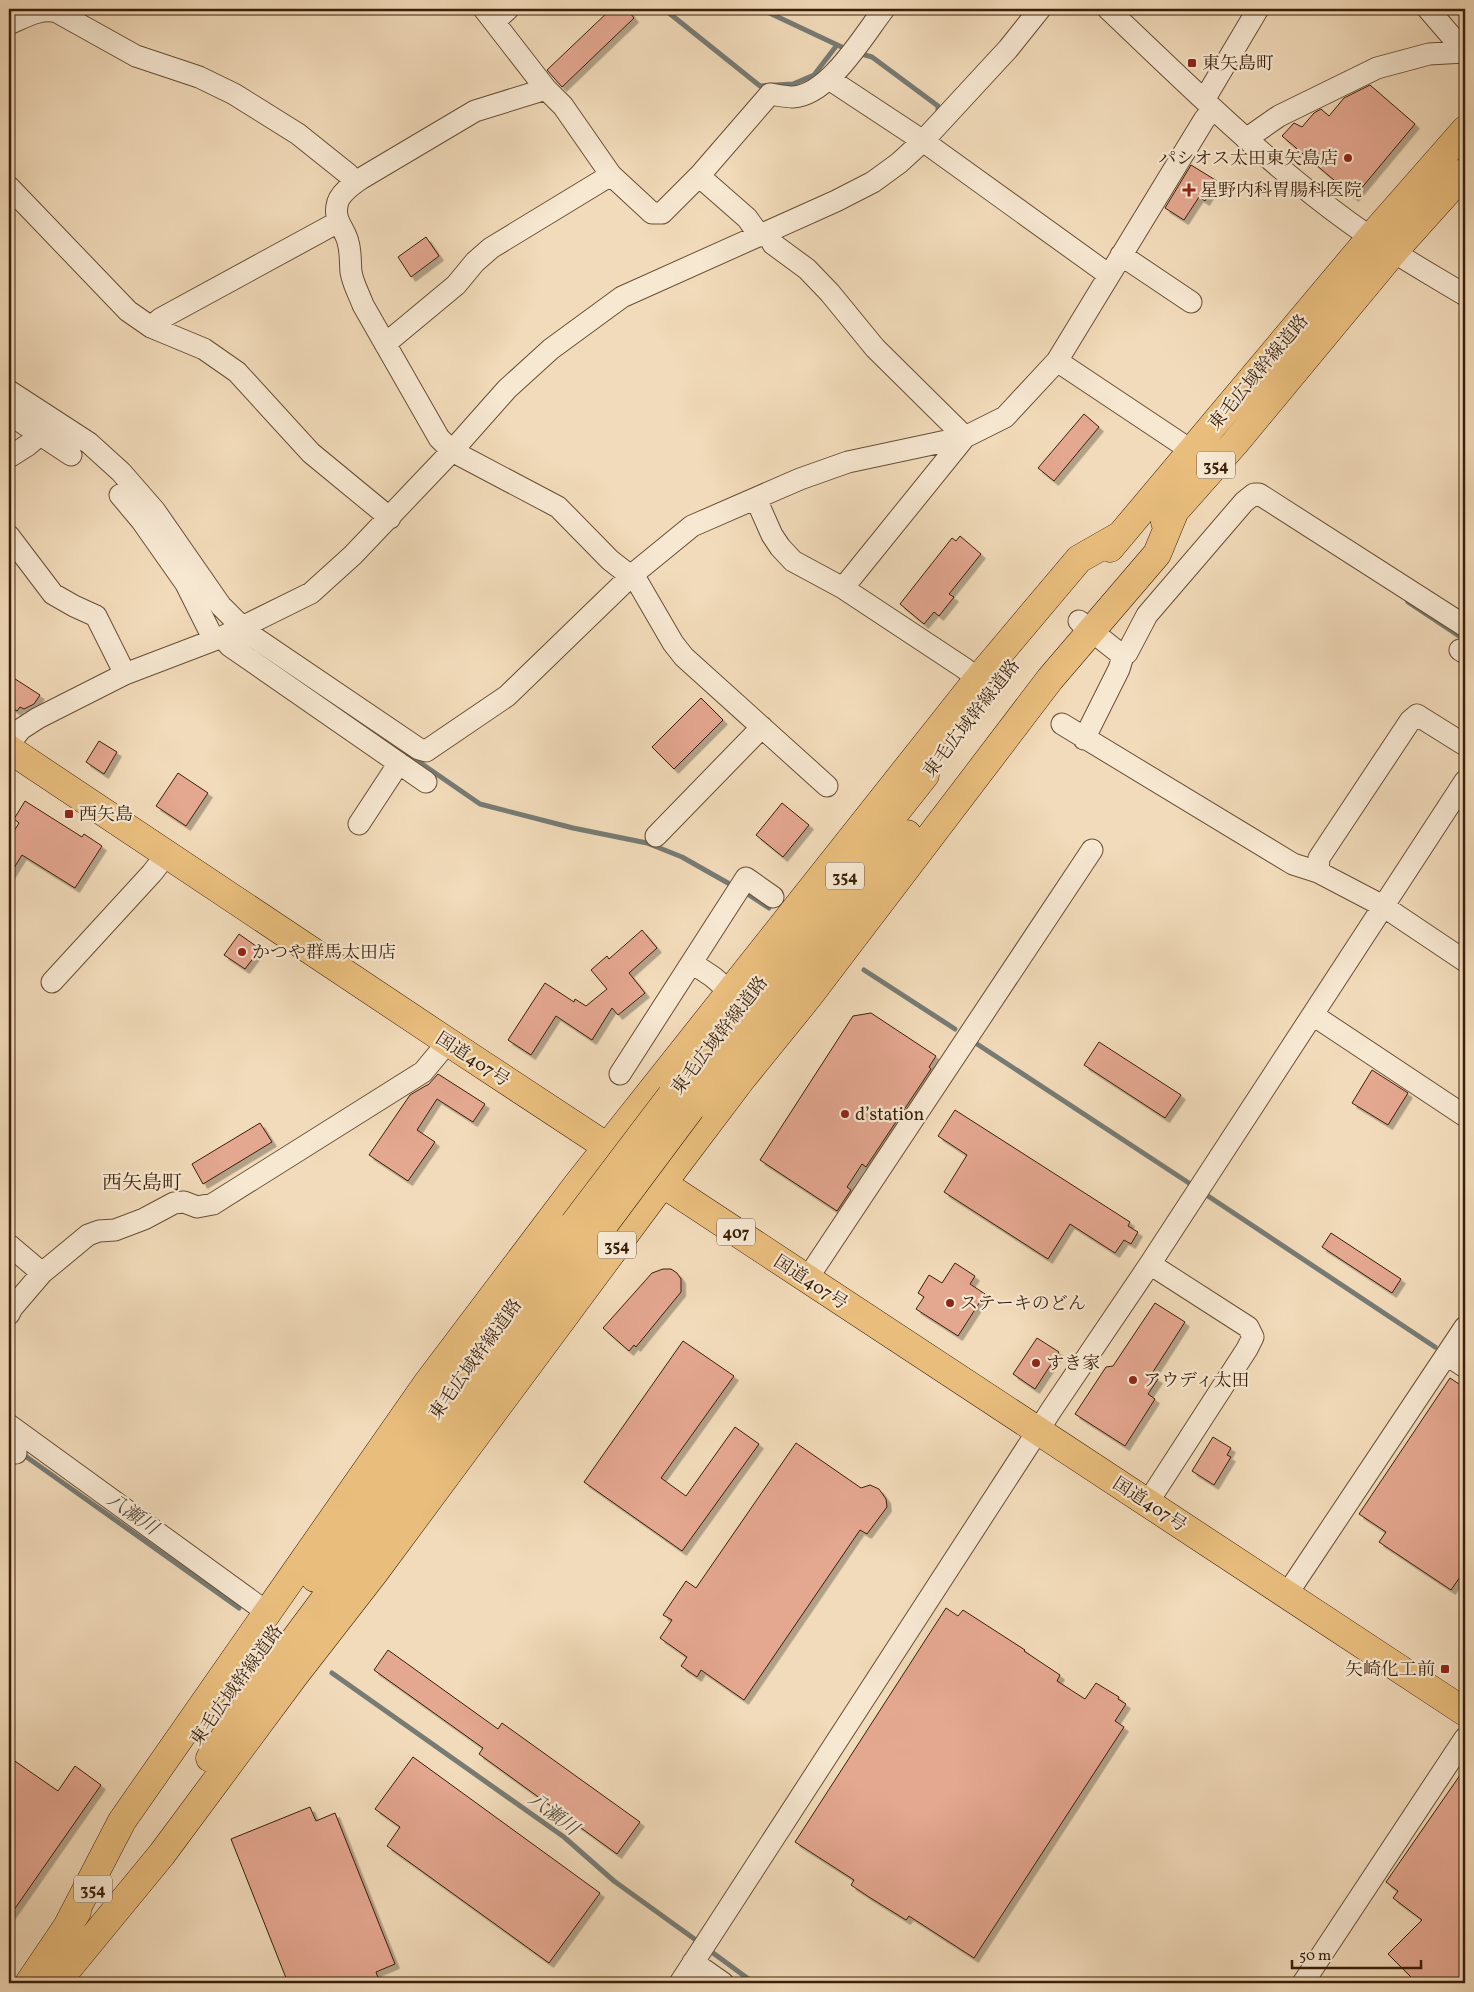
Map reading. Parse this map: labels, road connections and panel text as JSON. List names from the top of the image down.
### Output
{
  "streets": {
    "highway": [
      "東毛広域幹線道路",
      "354",
      "国道407号",
      "407"
    ]
  },
  "crossings": [
    ["東毛広域幹線道路", "354"],
    ["354", "国道407号"]
  ],
  "districts": ["西矢島町"],
  "water": ["八瀬川"],
  "places": {
    "transit": ["東矢島町", "西矢島", "矢崎化工前"],
    "other": [
      "パシオス太田東矢島店",
      "かつや群馬太田店",
      "d’station",
      "ステーキのどん",
      "すき家",
      "アウディ太田"
    ],
    "health": ["星野内科胃腸科医院"]
  },
  "scale_bar": "50 m"
}
